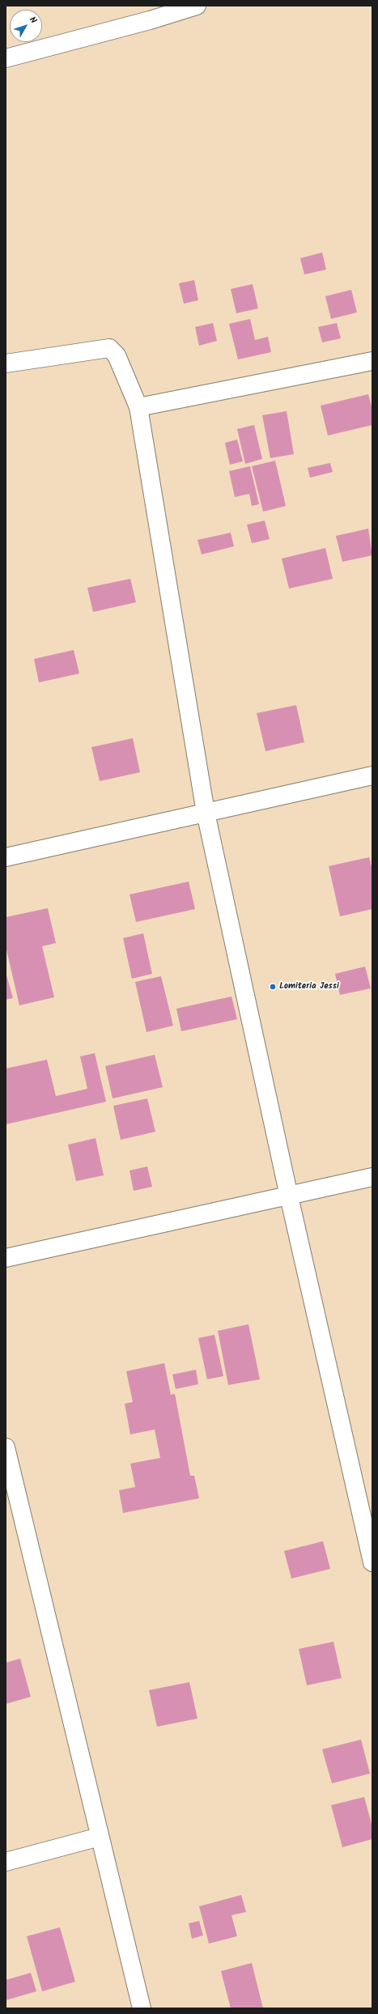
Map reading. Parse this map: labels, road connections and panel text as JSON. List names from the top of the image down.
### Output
{
  "places": ["Lomiteria Jessi"],
  "north": "top right"
}
